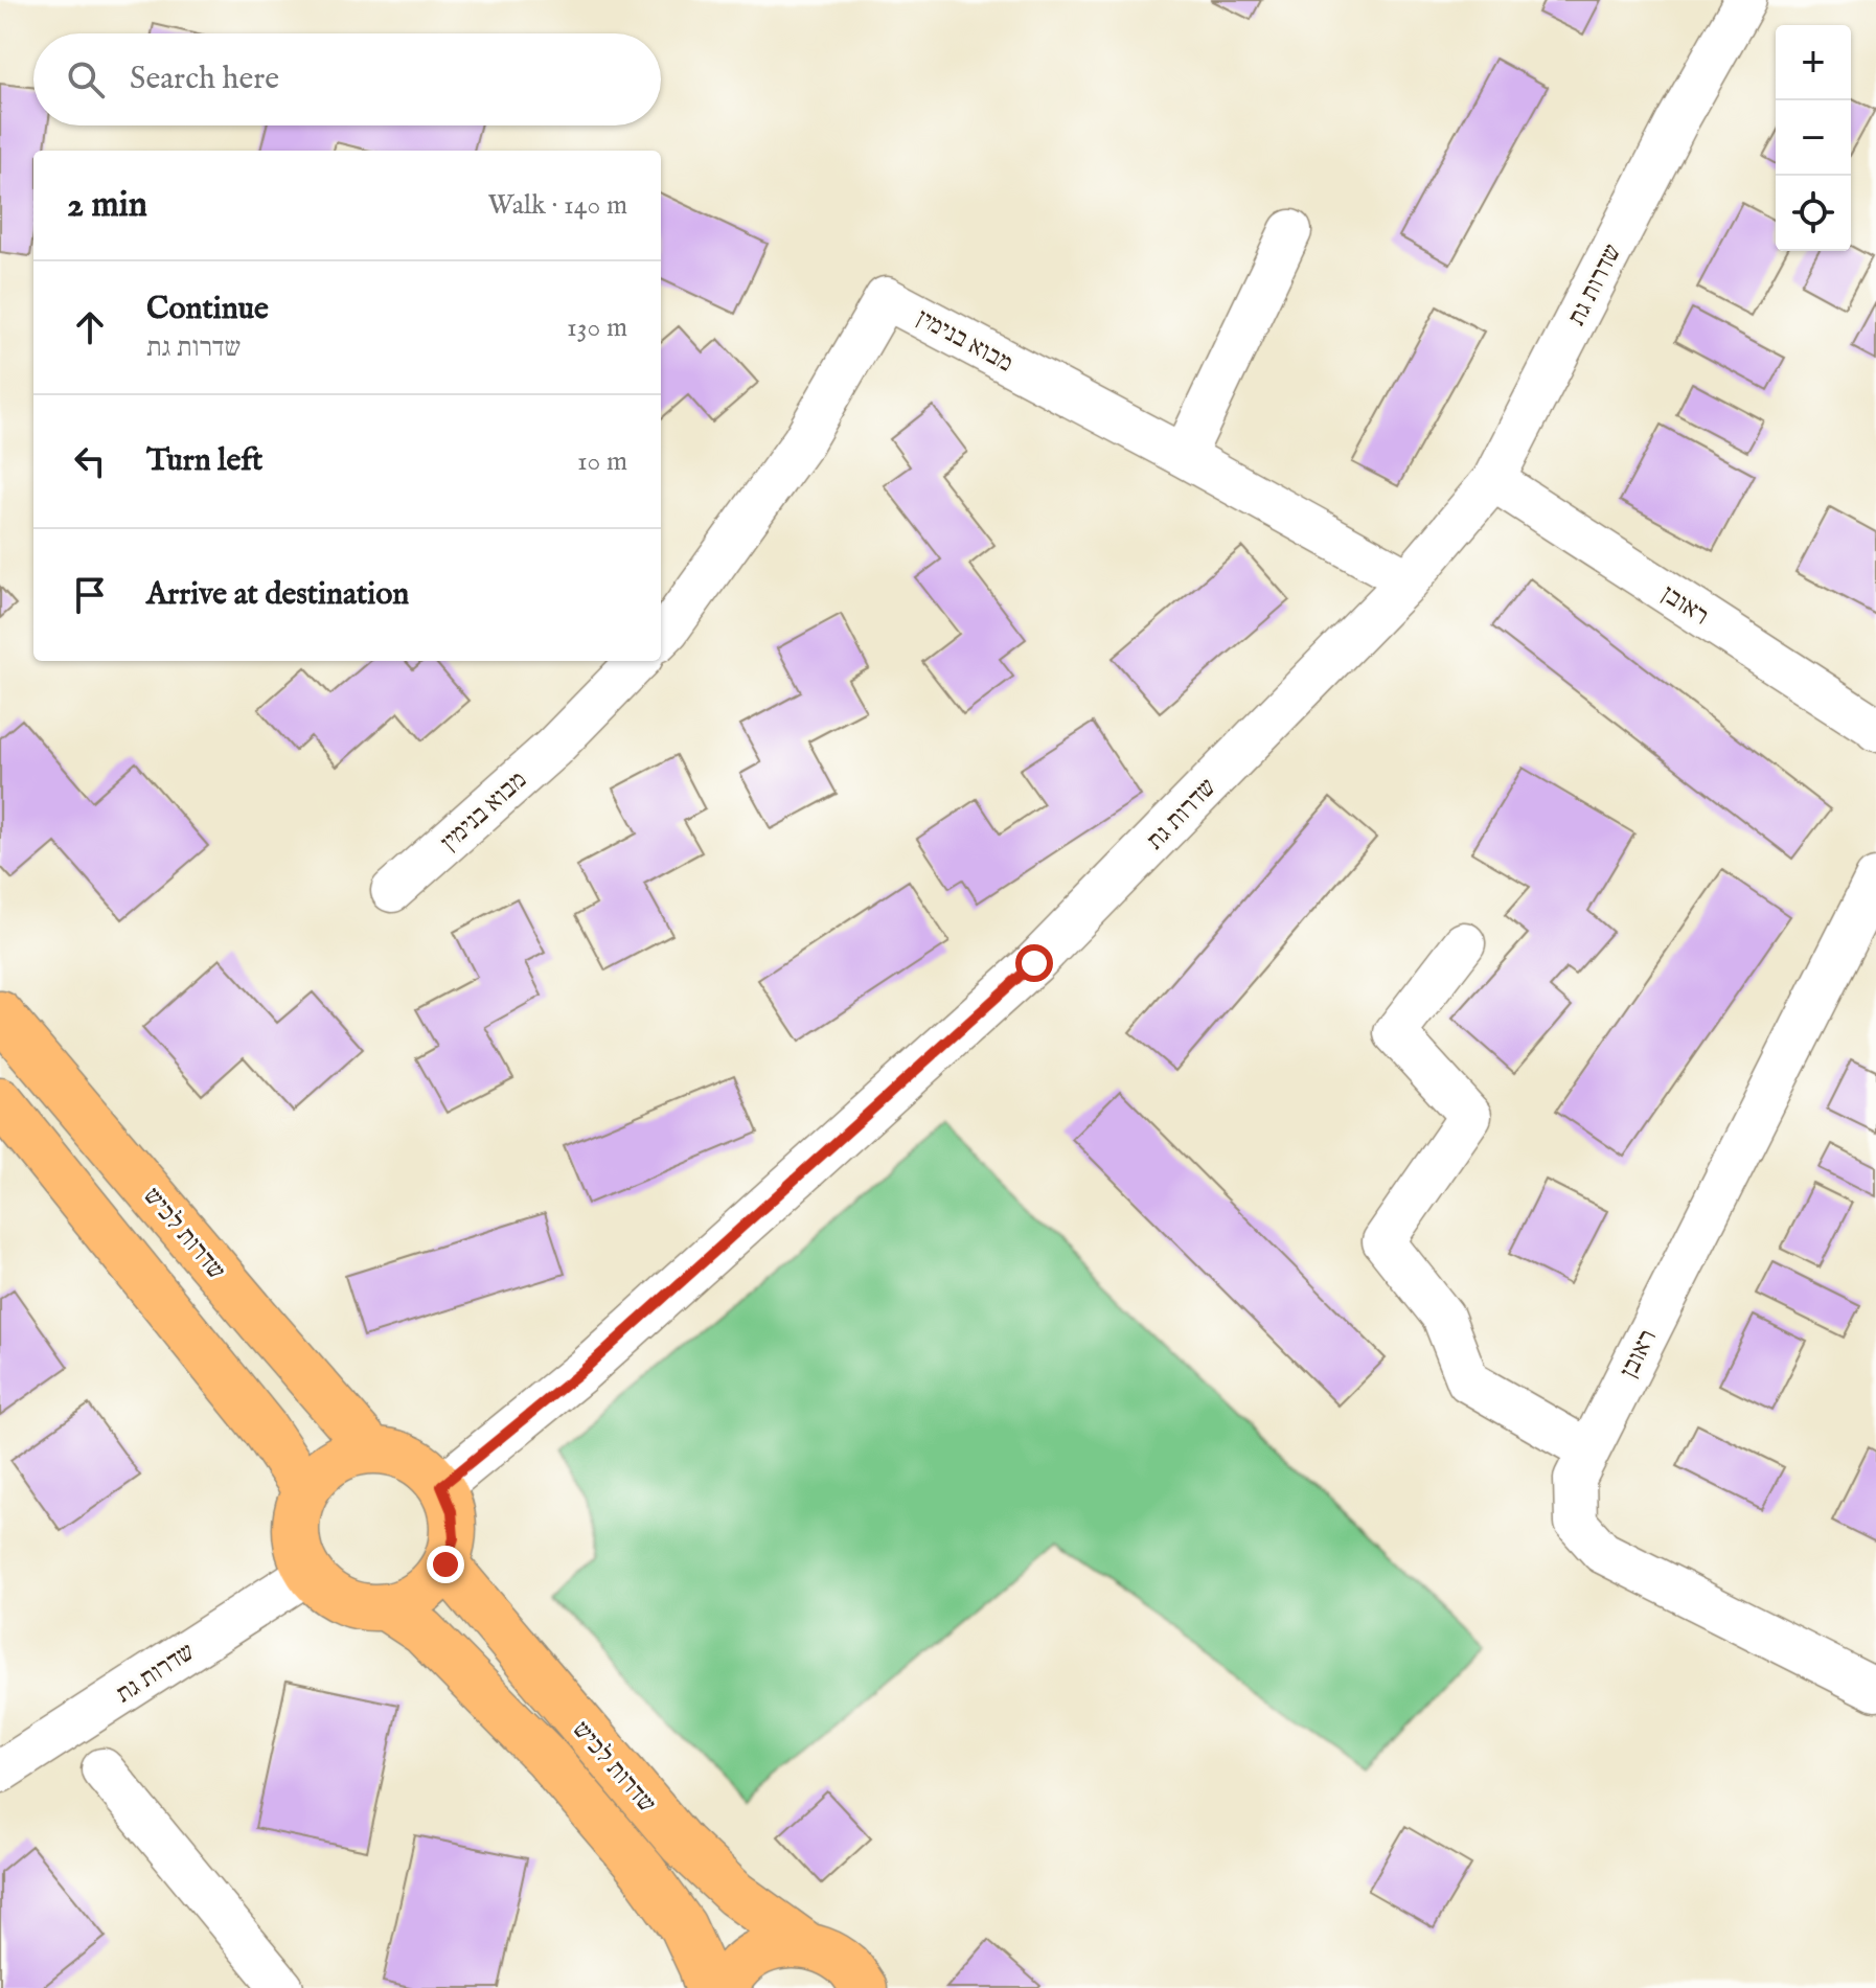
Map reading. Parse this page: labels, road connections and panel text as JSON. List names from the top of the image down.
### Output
{
  "streets": {
    "main road": ["שדרות לכיש"],
    "street": ["שדרות גת", "מבוא בנימין", "ראובן"]
  },
  "crossings": [
    ["שדרות גת", "מבוא בנימין"],
    ["שדרות גת", "ראובן"],
    ["שדרות גת", "שדרות לכיש"]
  ],
  "page": {
    "map_buttons": ["+", "−"],
    "search": "Search here",
    "heading": ["2 min", "Walk · 140 m"],
    "list": [
      ["Continue", "שדרות גת", "130 m"],
      ["Turn left", "10 m"],
      "Arrive at destination"
    ]
  }
}
